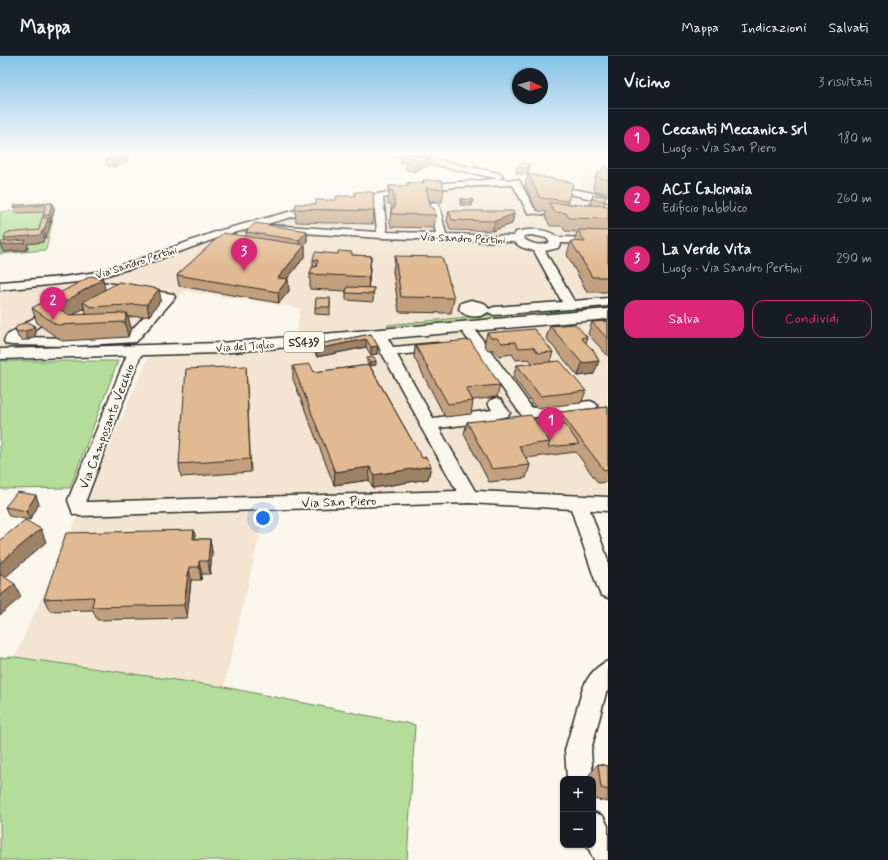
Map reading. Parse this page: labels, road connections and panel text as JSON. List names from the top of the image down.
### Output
{
  "streets": {
    "main road": ["SS439", "Via del Tiglio"],
    "street": ["Via Sandro Pertini", "Via Camposanto Vecchio", "Via San Piero"]
  },
  "crossings": [
    ["Via del Tiglio", "Via Camposanto Vecchio"],
    ["Via Camposanto Vecchio", "Via San Piero"]
  ],
  "north": "right",
  "page": {
    "header": "Mappa",
    "nav": ["Mappa", "Indicazioni", "Salvati"],
    "heading": ["Vicino", "3 risultati"],
    "list": [
      {
        "mark": "1",
        "name": "Ceccanti Meccanica srl",
        "note": "Luogo · Via San Piero",
        "value": "180 m"
      },
      {
        "mark": "2",
        "name": "ACI Calcinaia",
        "note": "Edificio pubblico",
        "value": "260 m"
      },
      {
        "mark": "3",
        "name": "La Verde Vita",
        "note": "Luogo · Via Sandro Pertini",
        "value": "290 m"
      }
    ],
    "pins": ["3", "2", "1"],
    "buttons": ["Salva", "Condividi"],
    "map_buttons": ["+", "−"]
  }
}
